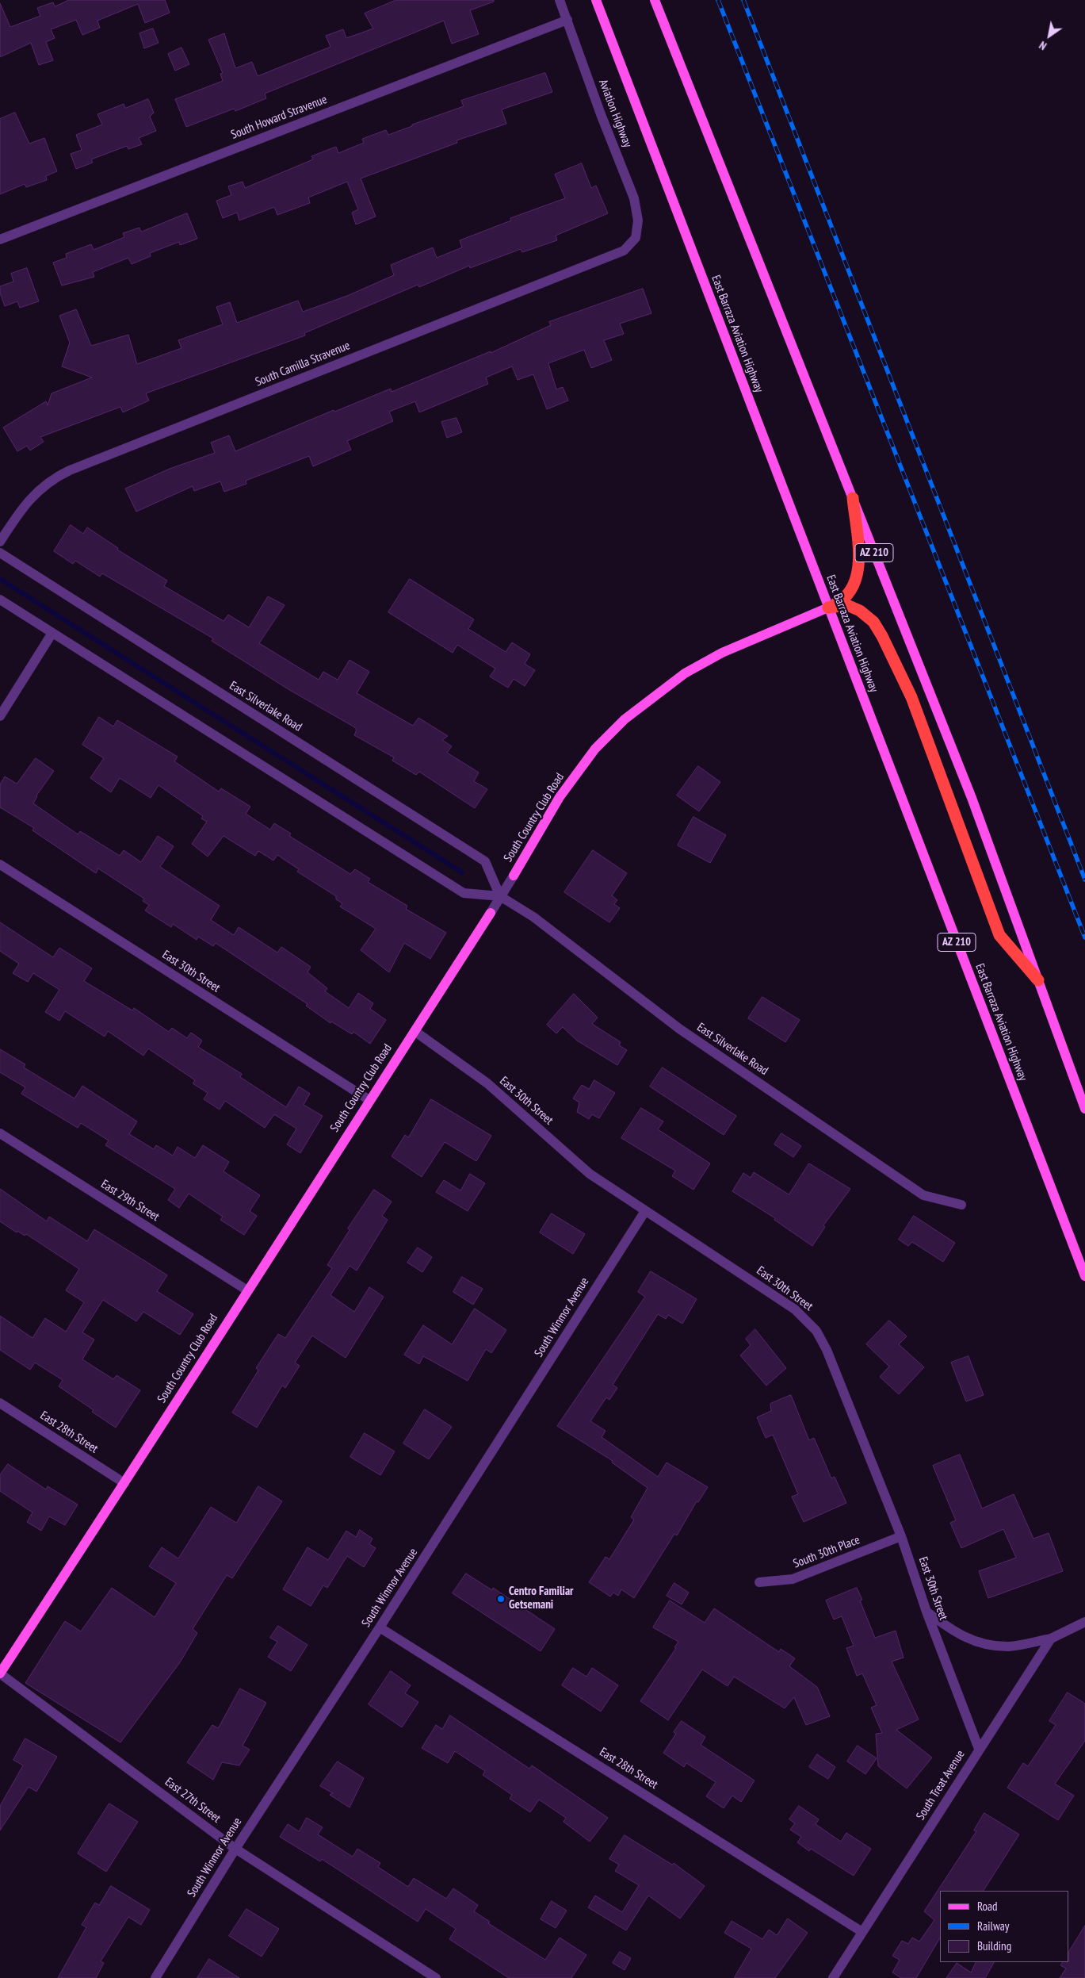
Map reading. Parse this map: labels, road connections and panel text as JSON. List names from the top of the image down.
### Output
{
  "streets": {
    "main road": ["East Barraza Aviation Highway", "AZ 210", "South Country Club Road"],
    "street": [
      "Aviation Highway",
      "South Howard Stravenue",
      "South Camilla Stravenue",
      "East Silverlake Road",
      "East 30th Street",
      "East 29th Street",
      "South Winmor Avenue",
      "East 28th Street",
      "South 30th Place",
      "South Treat Avenue",
      "East 27th Street"
    ]
  },
  "crossings": [
    ["Aviation Highway", "South Howard Stravenue"],
    ["Aviation Highway", "South Camilla Stravenue"],
    ["East Barraza Aviation Highway", "South Country Club Road"],
    ["East Silverlake Road", "South Country Club Road"],
    ["South Country Club Road", "East 30th Street"],
    ["South Country Club Road", "East 29th Street"],
    ["South Country Club Road", "East 28th Street"],
    ["South Country Club Road", "East 27th Street"],
    ["East 30th Street", "South Winmor Avenue"],
    ["East 30th Street", "South 30th Place"],
    ["East 30th Street", "South Treat Avenue"],
    ["South Winmor Avenue", "East 28th Street"],
    ["South Winmor Avenue", "East 27th Street"],
    ["East 28th Street", "South Treat Avenue"]
  ],
  "places": ["Centro Familiar Getsemani"],
  "legend": ["Road", "Railway", "Building"],
  "north": "bottom left"
}
